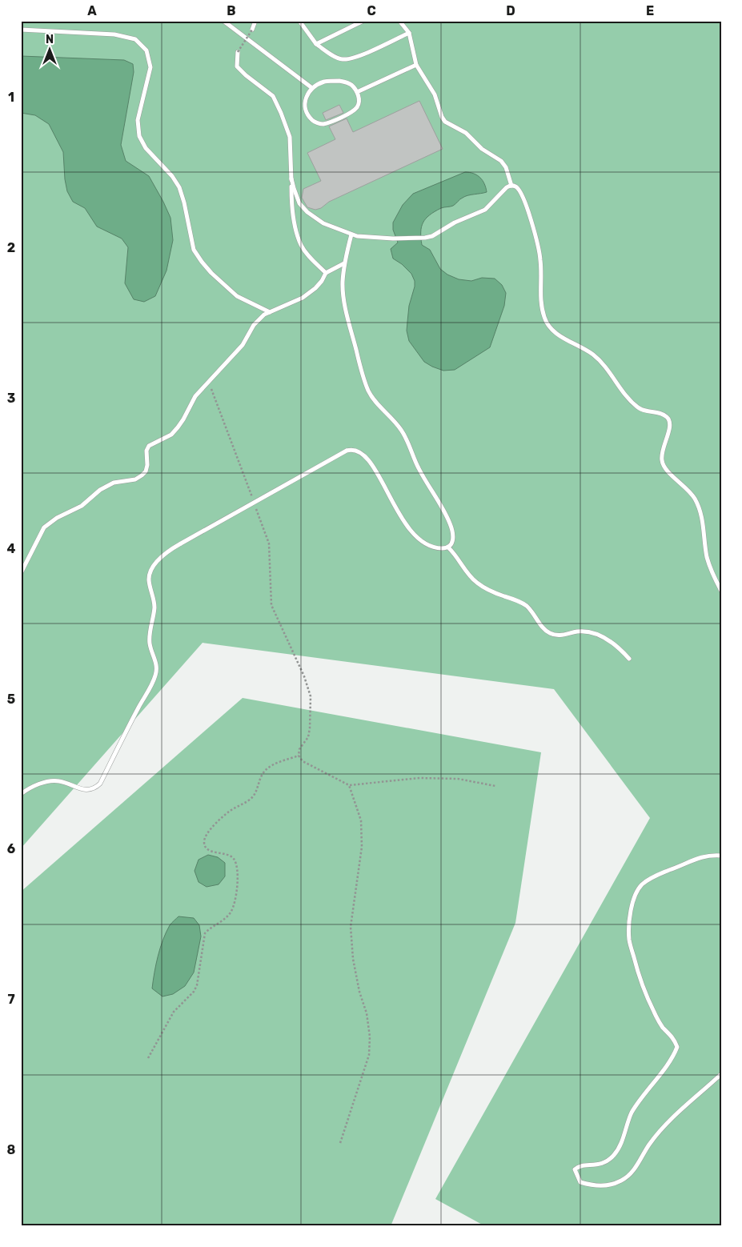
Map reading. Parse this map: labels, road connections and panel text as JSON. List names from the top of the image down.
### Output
{
  "north": "top",
  "grid": {
    "columns": [
      "A",
      "B",
      "C",
      "D",
      "E"
    ],
    "rows": [
      "1",
      "2",
      "3",
      "4",
      "5",
      "6",
      "7",
      "8"
    ]
  }
}
